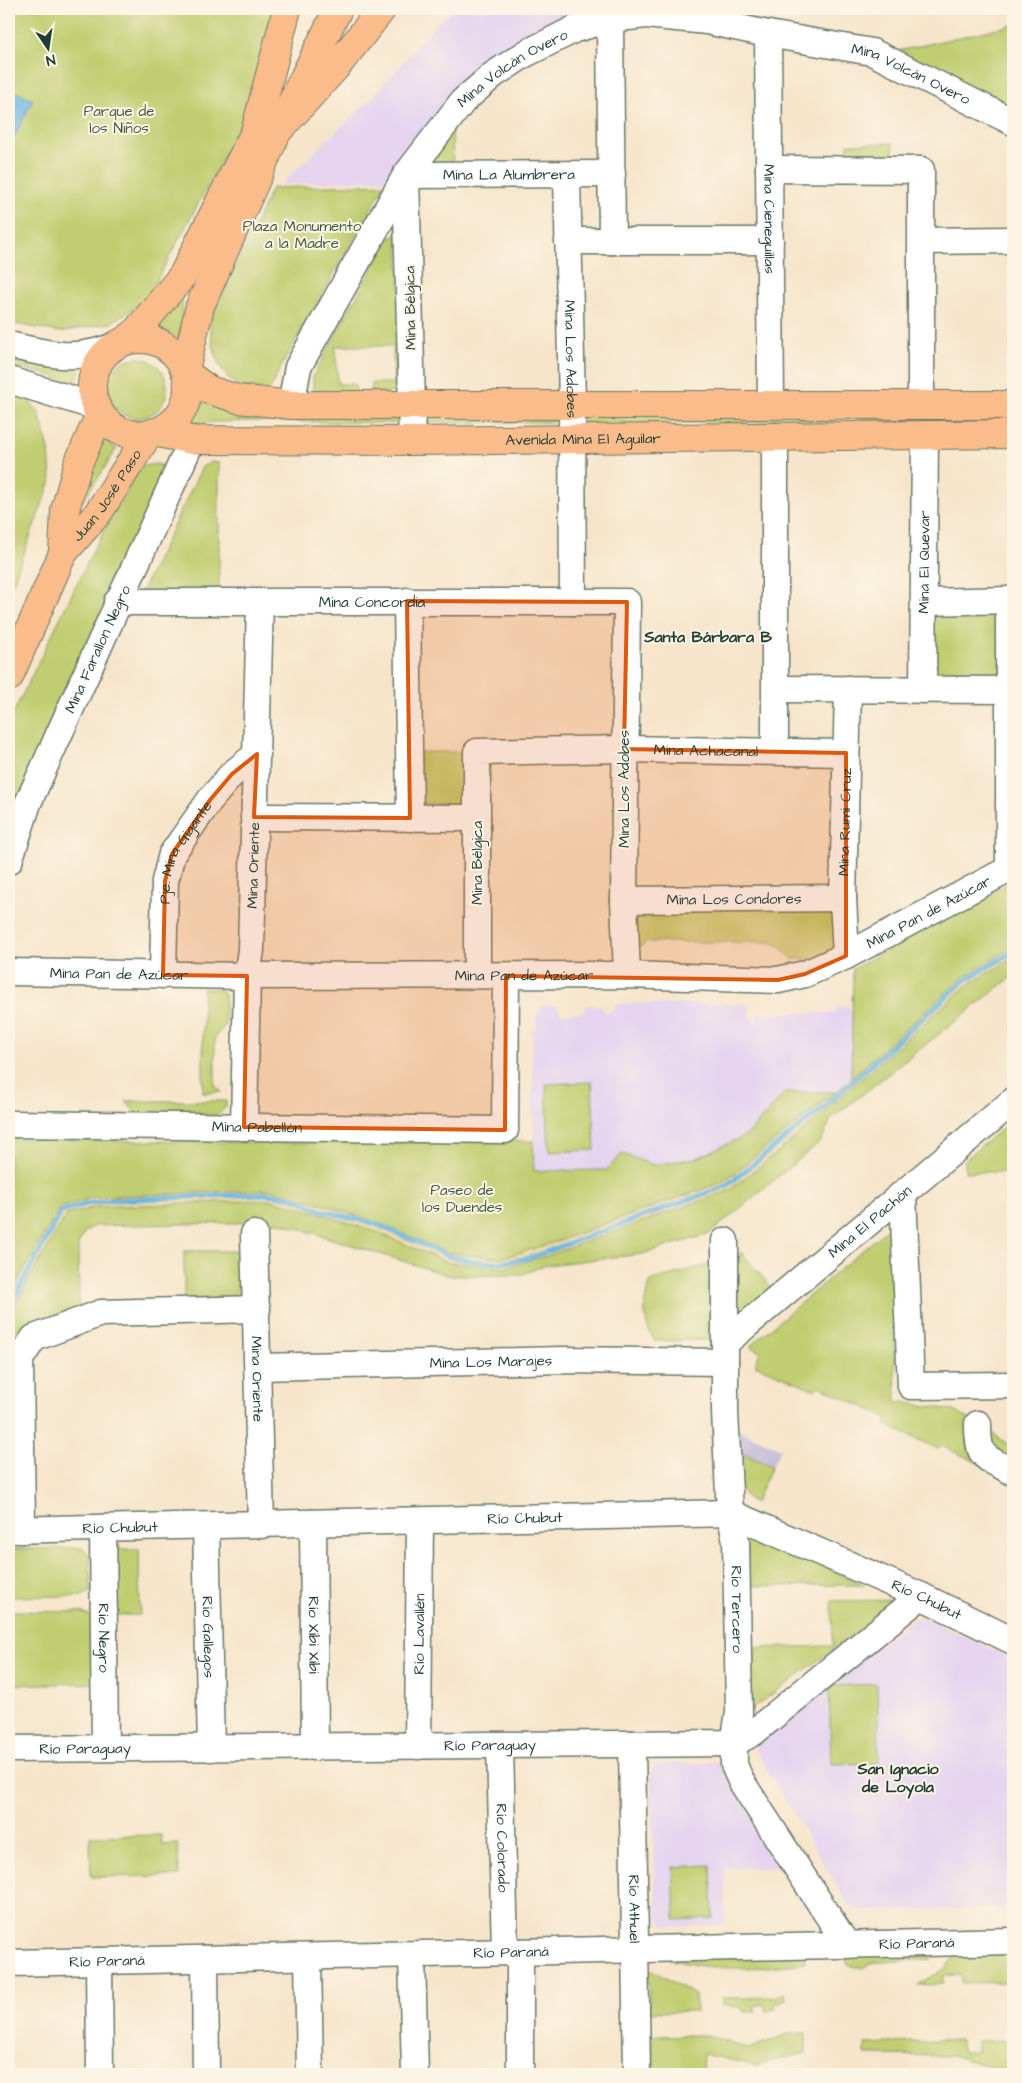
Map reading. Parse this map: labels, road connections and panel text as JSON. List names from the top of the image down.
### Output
{
  "streets": {
    "main road": ["Avenida Mina El Aguilar", "Juan José Paso"],
    "street": [
      "Mina Volcán Overo",
      "Mina La Alumbrera",
      "Mina Cieneguillas",
      "Mina Bélgica",
      "Mina Los Adobes",
      "Mina El Quevar",
      "Mina Concordia",
      "Mina Farallon Negro",
      "Mina Achacanal",
      "Mina Rumi Cruz",
      "Pje. Mina Gigante",
      "Mina Oriente",
      "Mina Los Condores",
      "Mina Pan de Azúcar",
      "Mina Pabellón",
      "Mina El Pachón",
      "Mina Los Marajes",
      "Río Chubut",
      "Río Tercero",
      "Río Lavallén",
      "Río Xibi Xibi",
      "Río Gallegos",
      "Río Negro",
      "Río Paraguay",
      "Río Colorado",
      "Río Athuel",
      "Río Paraná"
    ]
  },
  "crossings": [
    ["Mina Volcán Overo", "Mina La Alumbrera"],
    ["Mina Volcán Overo", "Mina Cieneguillas"],
    ["Mina Volcán Overo", "Mina Bélgica"],
    ["Mina La Alumbrera", "Mina Bélgica"],
    ["Mina La Alumbrera", "Mina Los Adobes"],
    ["Mina Bélgica", "Avenida Mina El Aguilar"],
    ["Mina Bélgica", "Mina Achacanal"],
    ["Mina Bélgica", "Mina Pan de Azúcar"],
    ["Mina Los Adobes", "Avenida Mina El Aguilar"],
    ["Mina Los Adobes", "Mina Concordia"],
    ["Mina Los Adobes", "Mina Achacanal"],
    ["Mina Los Adobes", "Mina Los Condores"],
    ["Mina Los Adobes", "Mina Pan de Azúcar"],
    ["Avenida Mina El Aguilar", "Juan José Paso"],
    ["Avenida Mina El Aguilar", "Mina El Quevar"],
    ["Avenida Mina El Aguilar", "Mina Farallon Negro"],
    ["Mina Concordia", "Mina Farallon Negro"],
    ["Mina Concordia", "Mina Oriente"],
    ["Mina Achacanal", "Mina Rumi Cruz"],
    ["Mina Rumi Cruz", "Mina Los Condores"],
    ["Mina Rumi Cruz", "Mina Pan de Azúcar"],
    ["Pje. Mina Gigante", "Mina Oriente"],
    ["Pje. Mina Gigante", "Mina Pan de Azúcar"],
    ["Mina Oriente", "Mina Pan de Azúcar"],
    ["Mina Oriente", "Mina Pabellón"],
    ["Mina Oriente", "Mina Los Marajes"],
    ["Mina Oriente", "Río Chubut"],
    ["Mina Pan de Azúcar", "Mina Pabellón"],
    ["Mina El Pachón", "Mina Los Marajes"],
    ["Mina El Pachón", "Río Tercero"],
    ["Mina Los Marajes", "Río Tercero"],
    ["Río Chubut", "Río Tercero"],
    ["Río Chubut", "Río Lavallén"],
    ["Río Chubut", "Río Xibi Xibi"],
    ["Río Chubut", "Río Gallegos"],
    ["Río Chubut", "Río Negro"],
    ["Río Chubut", "Río Paraguay"],
    ["Río Tercero", "Río Paraguay"],
    ["Río Tercero", "Río Paraná"],
    ["Río Lavallén", "Río Paraguay"],
    ["Río Xibi Xibi", "Río Paraguay"],
    ["Río Gallegos", "Río Paraguay"],
    ["Río Negro", "Río Paraguay"],
    ["Río Paraguay", "Río Colorado"],
    ["Río Paraguay", "Río Athuel"],
    ["Río Colorado", "Río Paraná"],
    ["Río Athuel", "Río Paraná"]
  ],
  "districts": ["Santa Bárbara B", "San Ignacio de Loyola"],
  "parks": ["Parque de los Niños", "Plaza Monumento a la Madre", "Paseo de los Duendes"],
  "north": "bottom"
}
